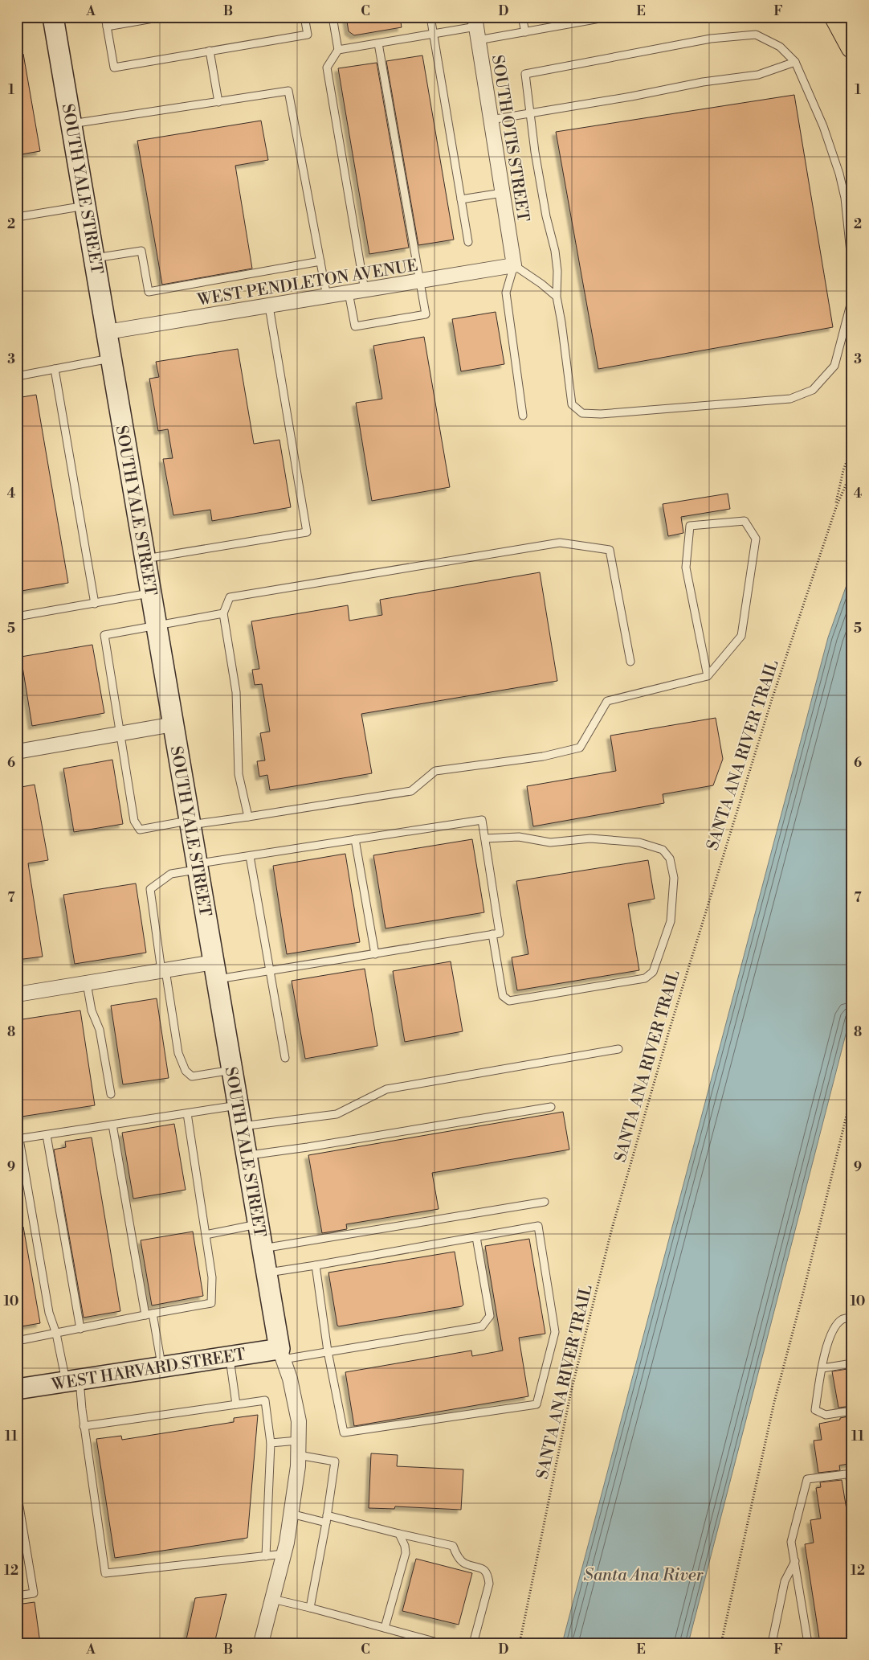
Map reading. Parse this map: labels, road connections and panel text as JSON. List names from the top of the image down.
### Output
{
  "streets": {
    "street": [
      "SOUTH OTIS STREET",
      "SOUTH YALE STREET",
      "WEST PENDLETON AVENUE",
      "WEST HARVARD STREET"
    ],
    "path": ["SANTA ANA RIVER TRAIL"]
  },
  "crossings": [
    ["SOUTH OTIS STREET", "WEST PENDLETON AVENUE"],
    ["SOUTH YALE STREET", "WEST PENDLETON AVENUE"],
    ["SOUTH YALE STREET", "WEST HARVARD STREET"]
  ],
  "water": ["Santa Ana River"],
  "grid": {
    "columns": [
      "A",
      "B",
      "C",
      "D",
      "E",
      "F"
    ],
    "rows": [
      "1",
      "2",
      "3",
      "4",
      "5",
      "6",
      "7",
      "8",
      "9",
      "10",
      "11",
      "12"
    ]
  }
}
